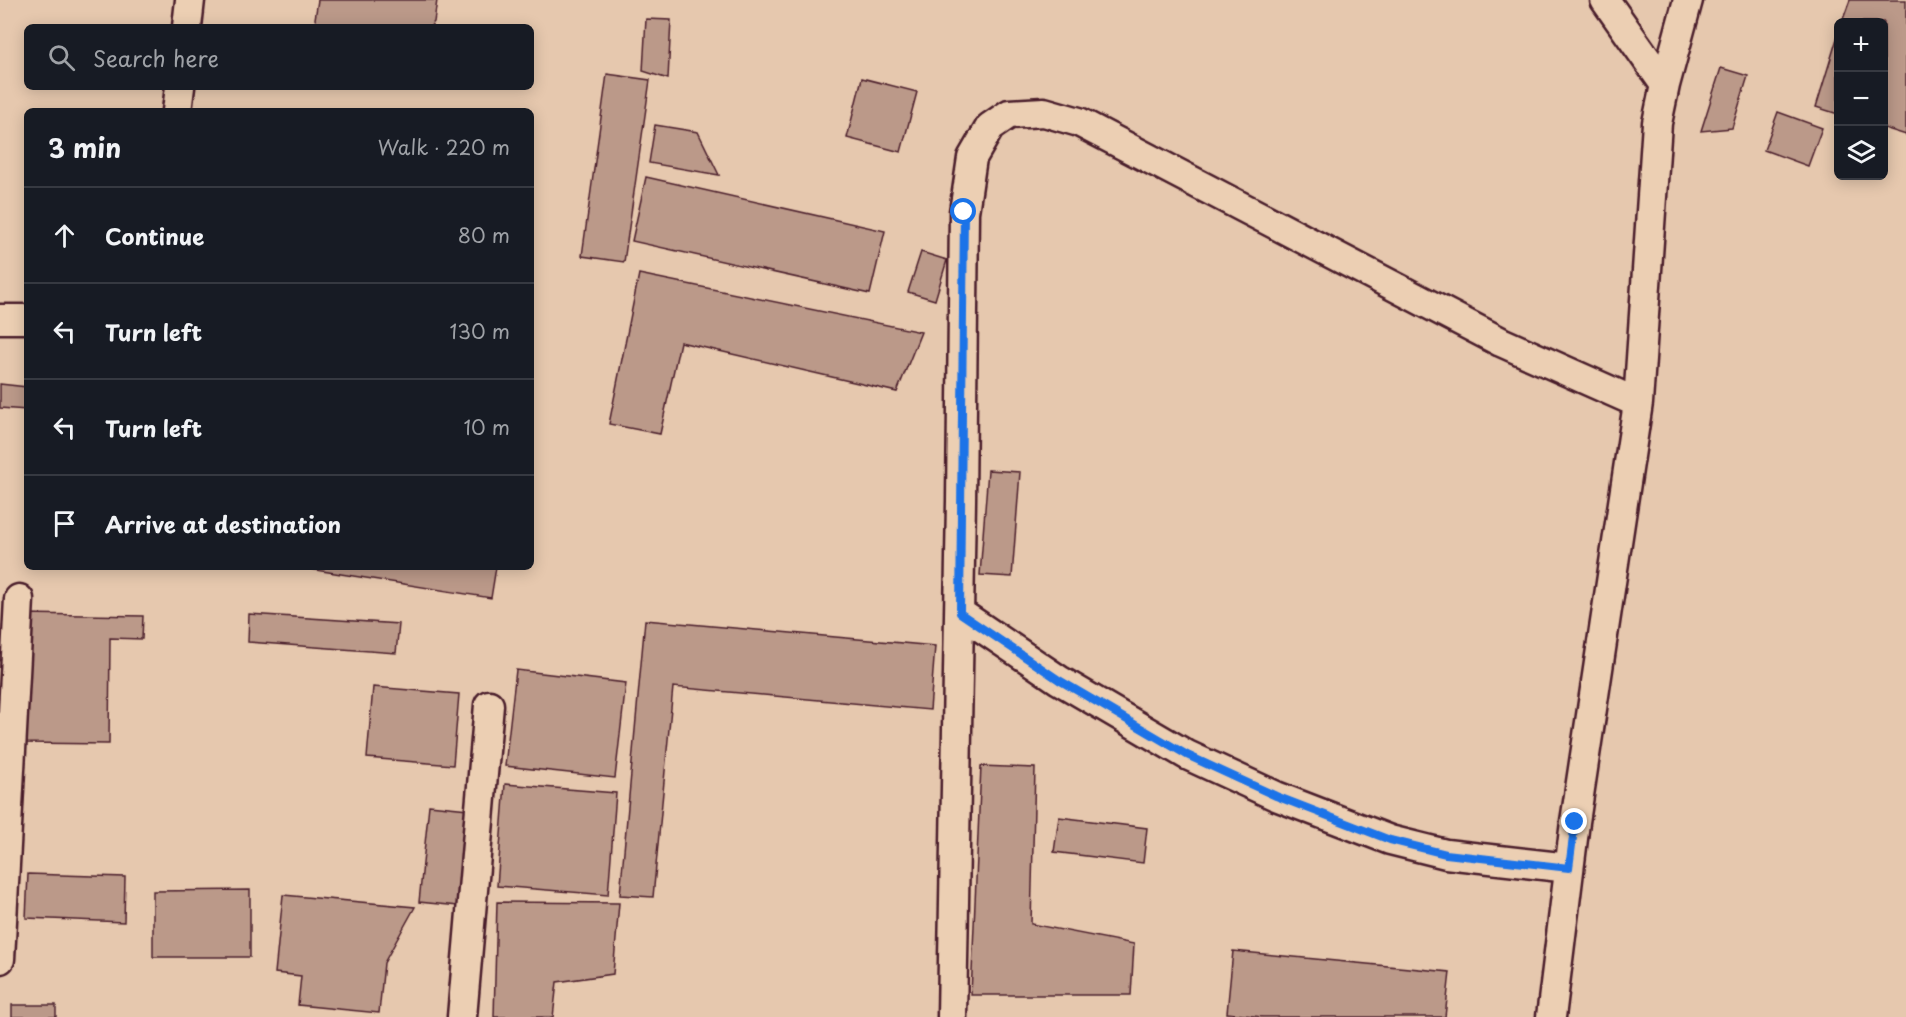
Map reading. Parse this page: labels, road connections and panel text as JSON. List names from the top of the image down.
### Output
{
  "page": {
    "map_buttons": ["+", "−"],
    "search": "Search here",
    "heading": ["3 min", "Walk · 220 m"],
    "list": [
      ["Continue", "80 m"],
      ["Turn left", "130 m"],
      ["Turn left", "10 m"],
      "Arrive at destination"
    ]
  }
}
